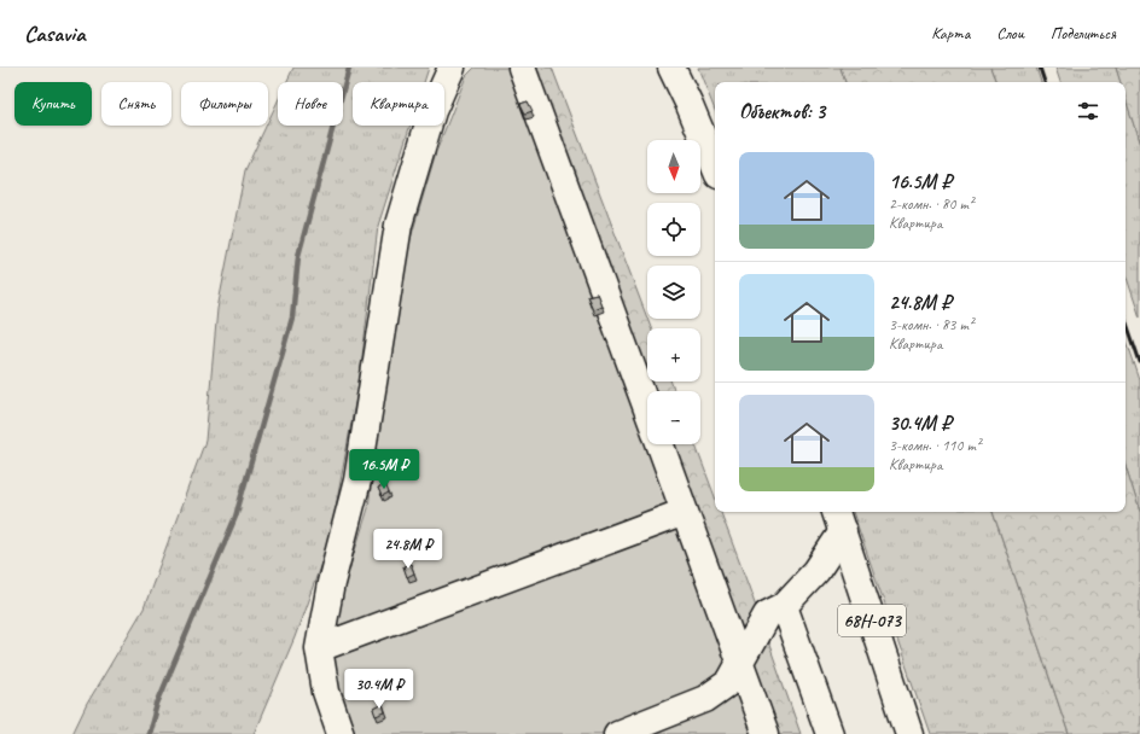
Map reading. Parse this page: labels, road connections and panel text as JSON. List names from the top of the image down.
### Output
{
  "streets": {
    "main road": ["68Н-073"]
  },
  "north": "bottom",
  "page": {
    "header": "Casavia",
    "nav": ["Карта", "Слои", "Поделиться"],
    "chip": [
      "Купить",
      "Снять",
      "Фильтры",
      "Новое",
      "Квартира"
    ],
    "heading": "Объектов: 3",
    "map_buttons": ["+", "−"],
    "list": [
      {
        "name": "16.5M ₽",
        "note": "2-комн. · 80 m² · Квартира"
      },
      {
        "name": "24.8M ₽",
        "note": "3-комн. · 83 m² · Квартира"
      },
      {
        "name": "30.4M ₽",
        "note": "3-комн. · 110 m² · Квартира"
      }
    ],
    "price": ["16.5M ₽", "24.8M ₽", "30.4M ₽"]
  }
}
